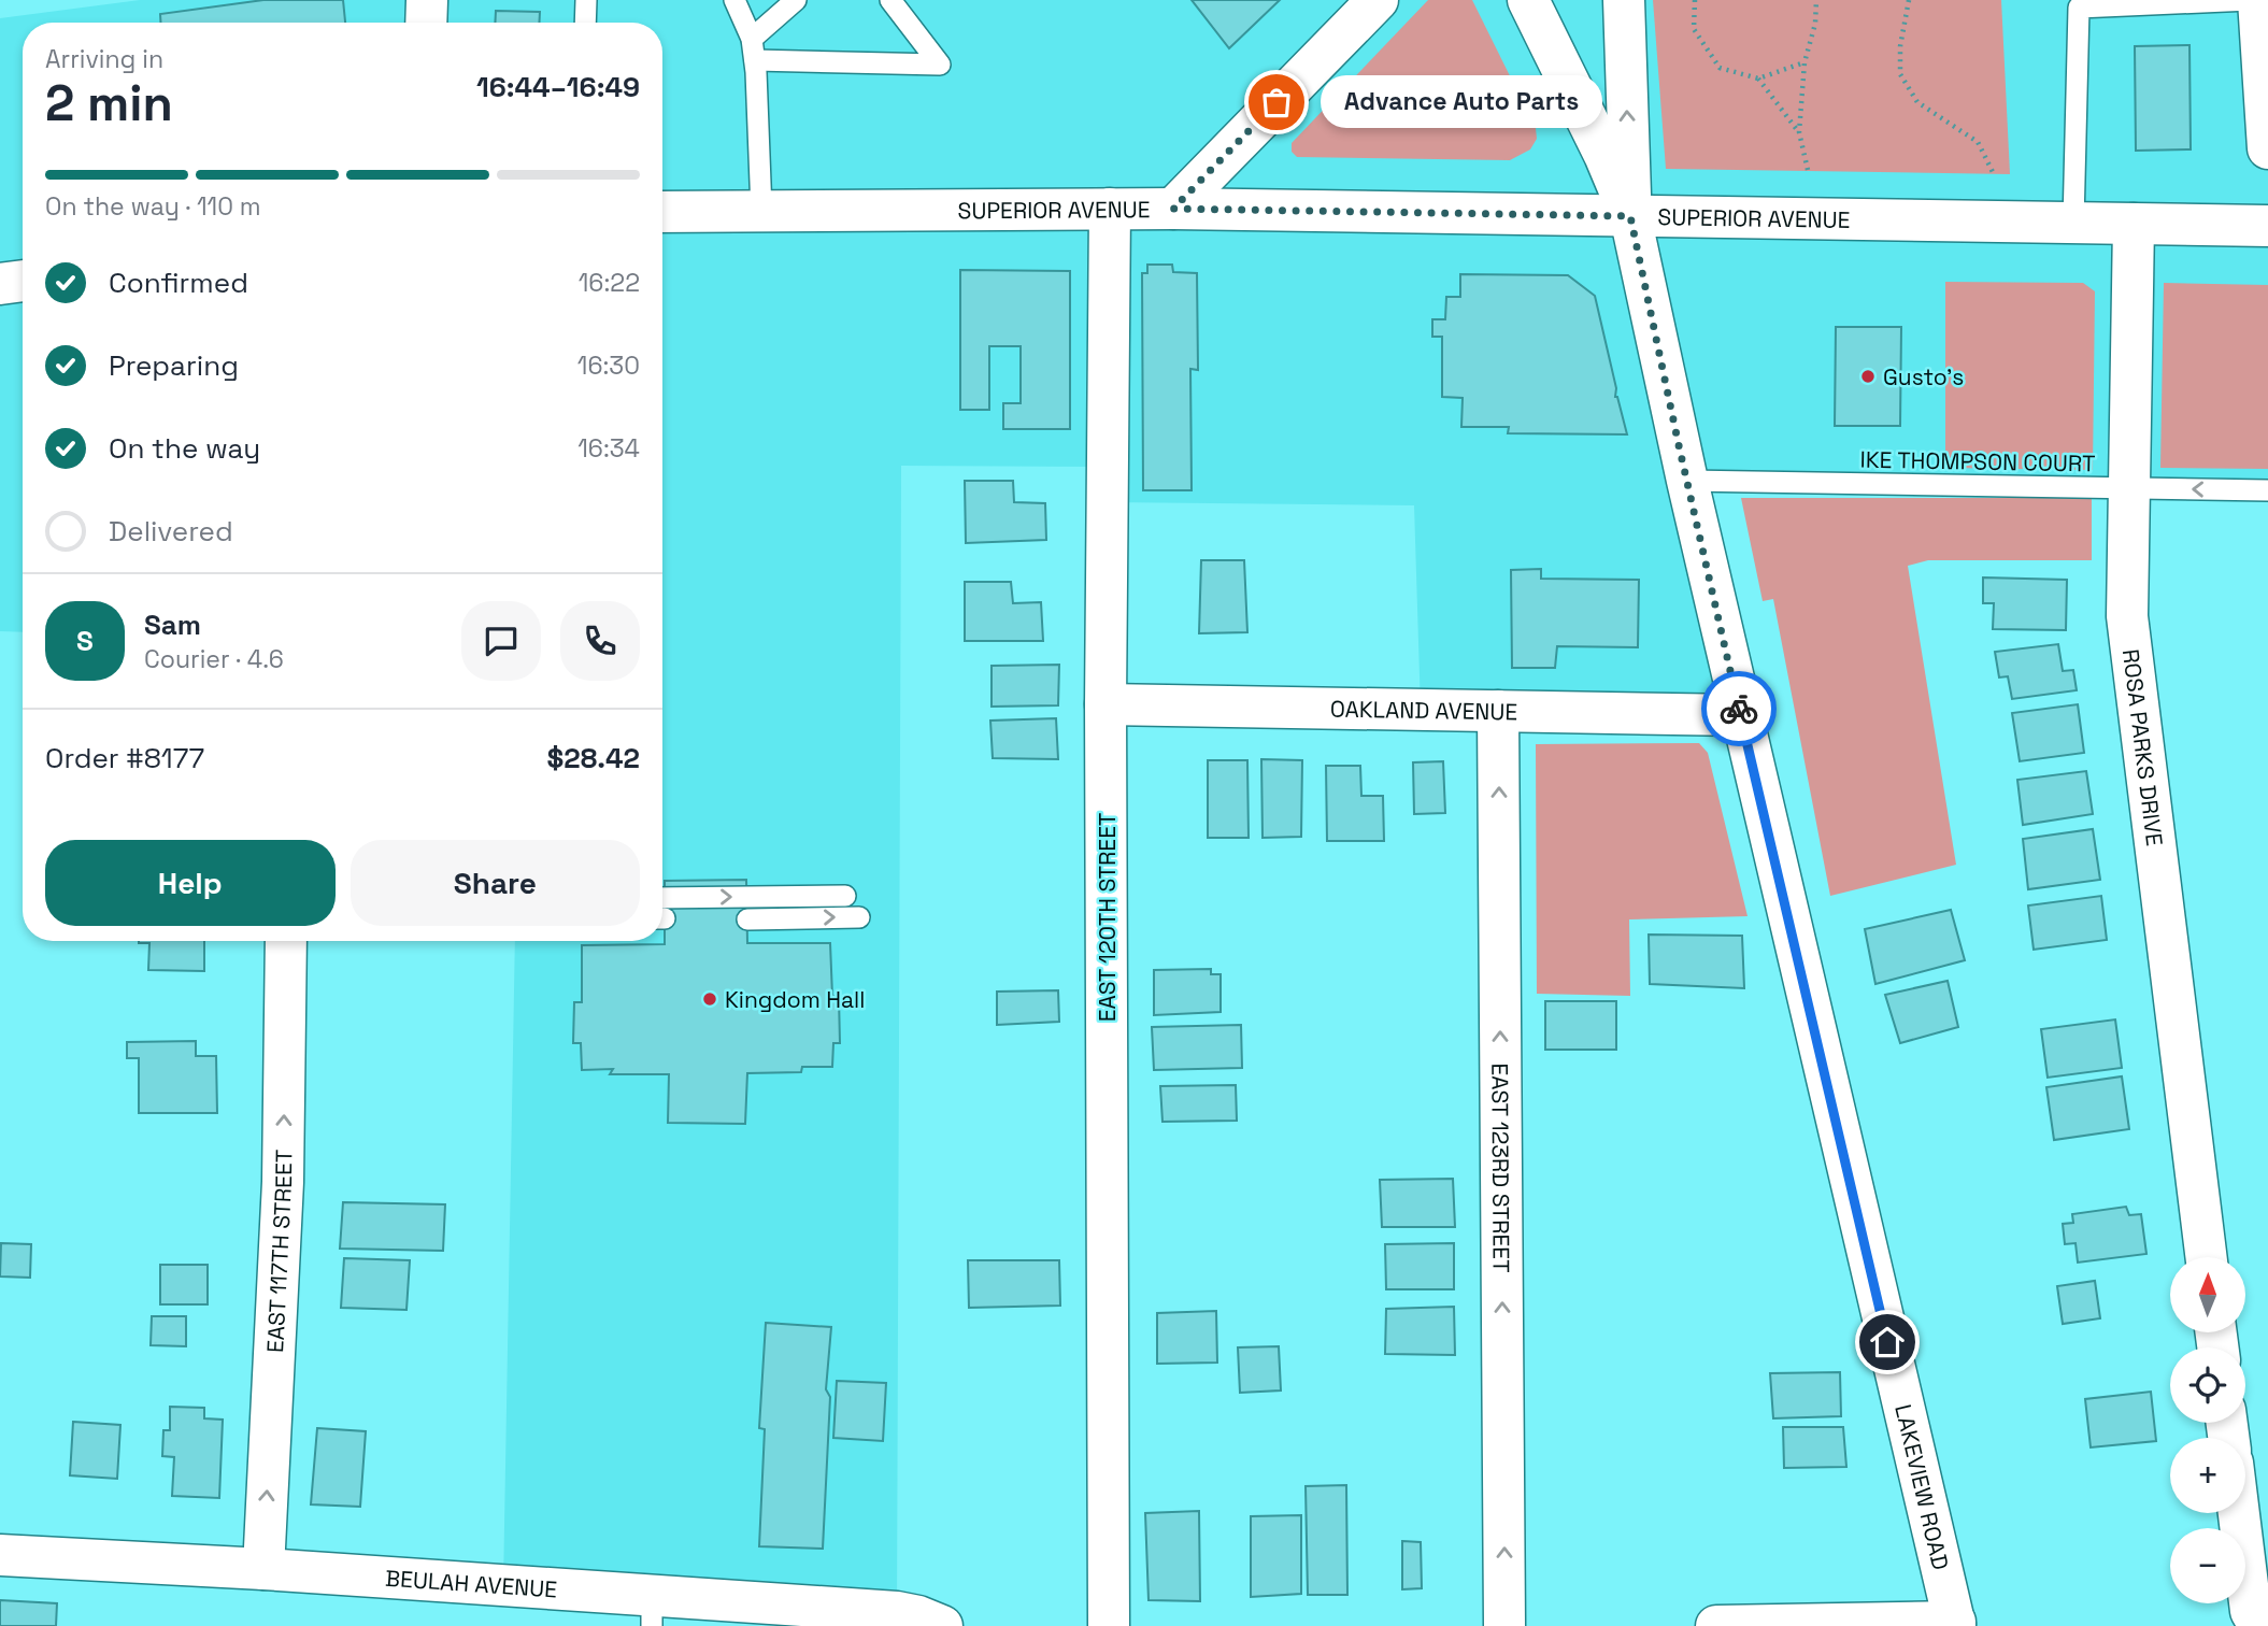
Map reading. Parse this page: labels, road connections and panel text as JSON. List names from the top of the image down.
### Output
{
  "streets": {
    "street": [
      "SUPERIOR AVENUE",
      "OAKLAND AVENUE",
      "ROSA PARKS DRIVE",
      "EAST 120TH STREET",
      "EAST 123RD STREET",
      "EAST 117TH STREET",
      "LAKEVIEW ROAD",
      "BEULAH AVENUE"
    ],
    "lane": ["IKE THOMPSON COURT"]
  },
  "crossings": [
    ["SUPERIOR AVENUE", "ROSA PARKS DRIVE"],
    ["SUPERIOR AVENUE", "EAST 120TH STREET"],
    ["SUPERIOR AVENUE", "LAKEVIEW ROAD"],
    ["IKE THOMPSON COURT", "ROSA PARKS DRIVE"],
    ["IKE THOMPSON COURT", "LAKEVIEW ROAD"],
    ["OAKLAND AVENUE", "EAST 120TH STREET"],
    ["OAKLAND AVENUE", "EAST 123RD STREET"],
    ["OAKLAND AVENUE", "LAKEVIEW ROAD"],
    ["EAST 117TH STREET", "BEULAH AVENUE"]
  ],
  "one_way": ["EAST 123RD STREET", "EAST 117TH STREET"],
  "places": ["Advance Auto Parts", "Gusto's", "Kingdom Hall"],
  "north": "top",
  "page": {
    "heading": ["2 min", "Arriving in", "16:44–16:49"],
    "panel": [
      "Sam",
      "Courier · 4.6",
      "Order #8177",
      "$28.42"
    ],
    "bubble": "Advance Auto Parts",
    "bar": "On the way · 110 m",
    "list": [
      ["Confirmed", "16:22"],
      ["Preparing", "16:30"],
      ["On the way", "16:34"],
      "Delivered"
    ],
    "round": "S",
    "buttons": ["Help", "Share"],
    "map_buttons": ["+", "−"]
  }
}
